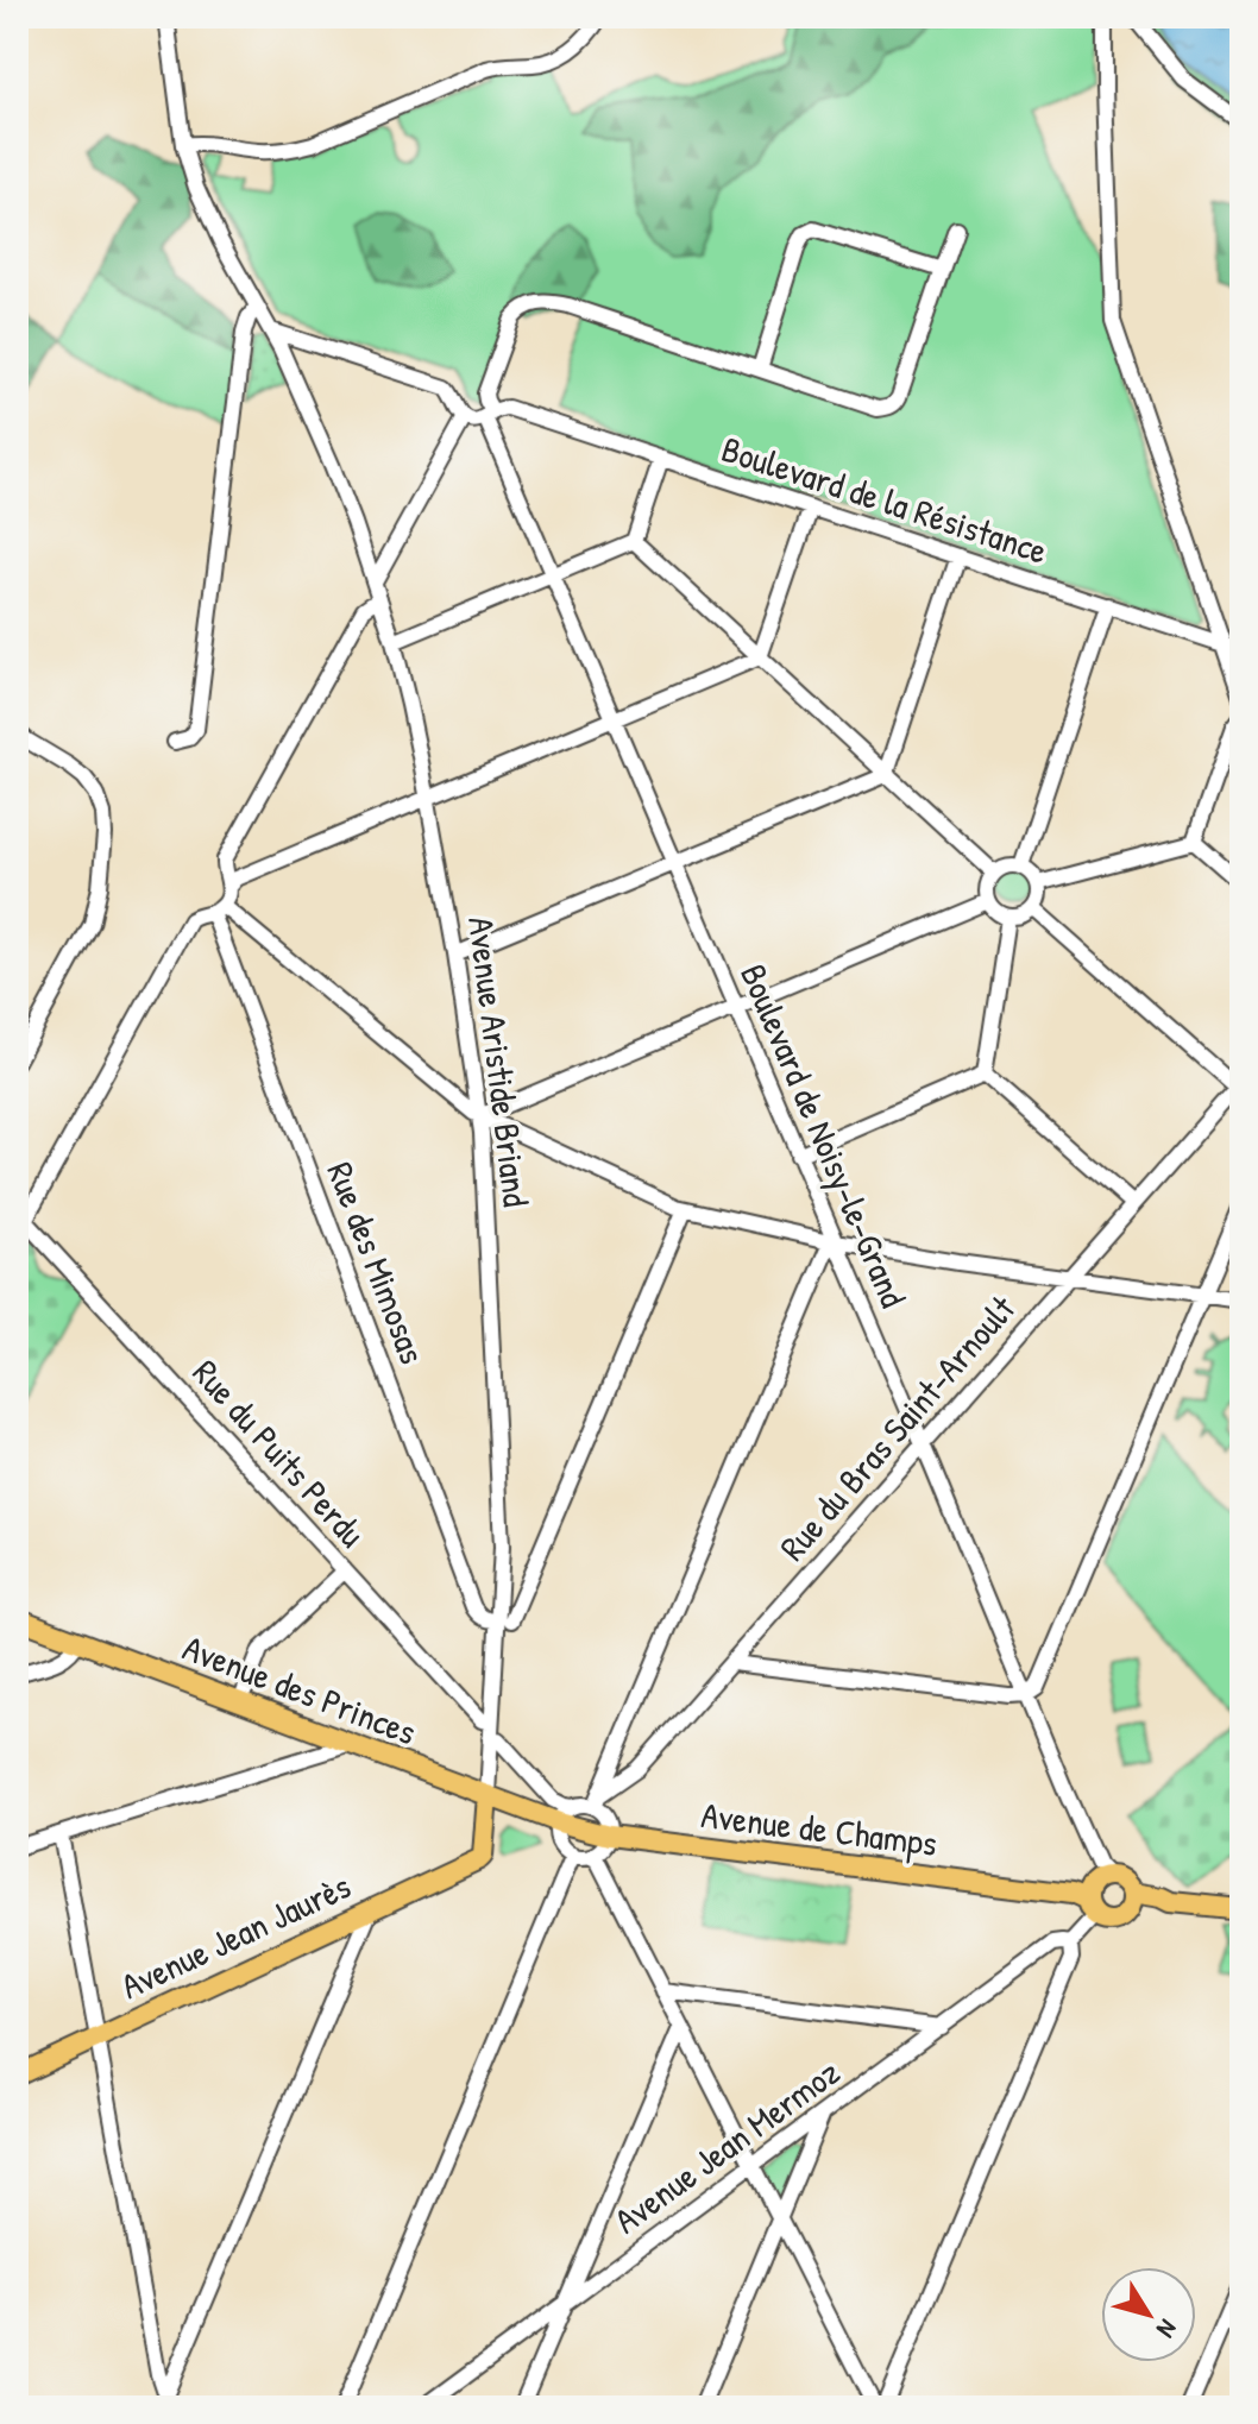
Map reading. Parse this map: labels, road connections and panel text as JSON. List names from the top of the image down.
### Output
{
  "streets": {
    "main road": [
      "Avenue Aristide Briand",
      "Avenue des Princes",
      "Avenue de Champs",
      "Avenue Jean Jaurès"
    ],
    "street": [
      "Boulevard de la Résistance",
      "Boulevard de Noisy-le-Grand",
      "Rue des Mimosas",
      "Rue du Bras Saint-Arnoult",
      "Rue du Puits Perdu",
      "Avenue Jean Mermoz"
    ]
  },
  "crossings": [
    ["Boulevard de la Résistance", "Boulevard de Noisy-le-Grand"],
    ["Avenue Aristide Briand", "Rue des Mimosas"],
    ["Avenue Aristide Briand", "Rue du Puits Perdu"],
    ["Avenue Aristide Briand", "Avenue des Princes"],
    ["Avenue Aristide Briand", "Avenue Jean Jaurès"],
    ["Boulevard de Noisy-le-Grand", "Rue du Bras Saint-Arnoult"],
    ["Boulevard de Noisy-le-Grand", "Avenue de Champs"],
    ["Avenue des Princes", "Avenue de Champs"]
  ],
  "north": "bottom right"
}
